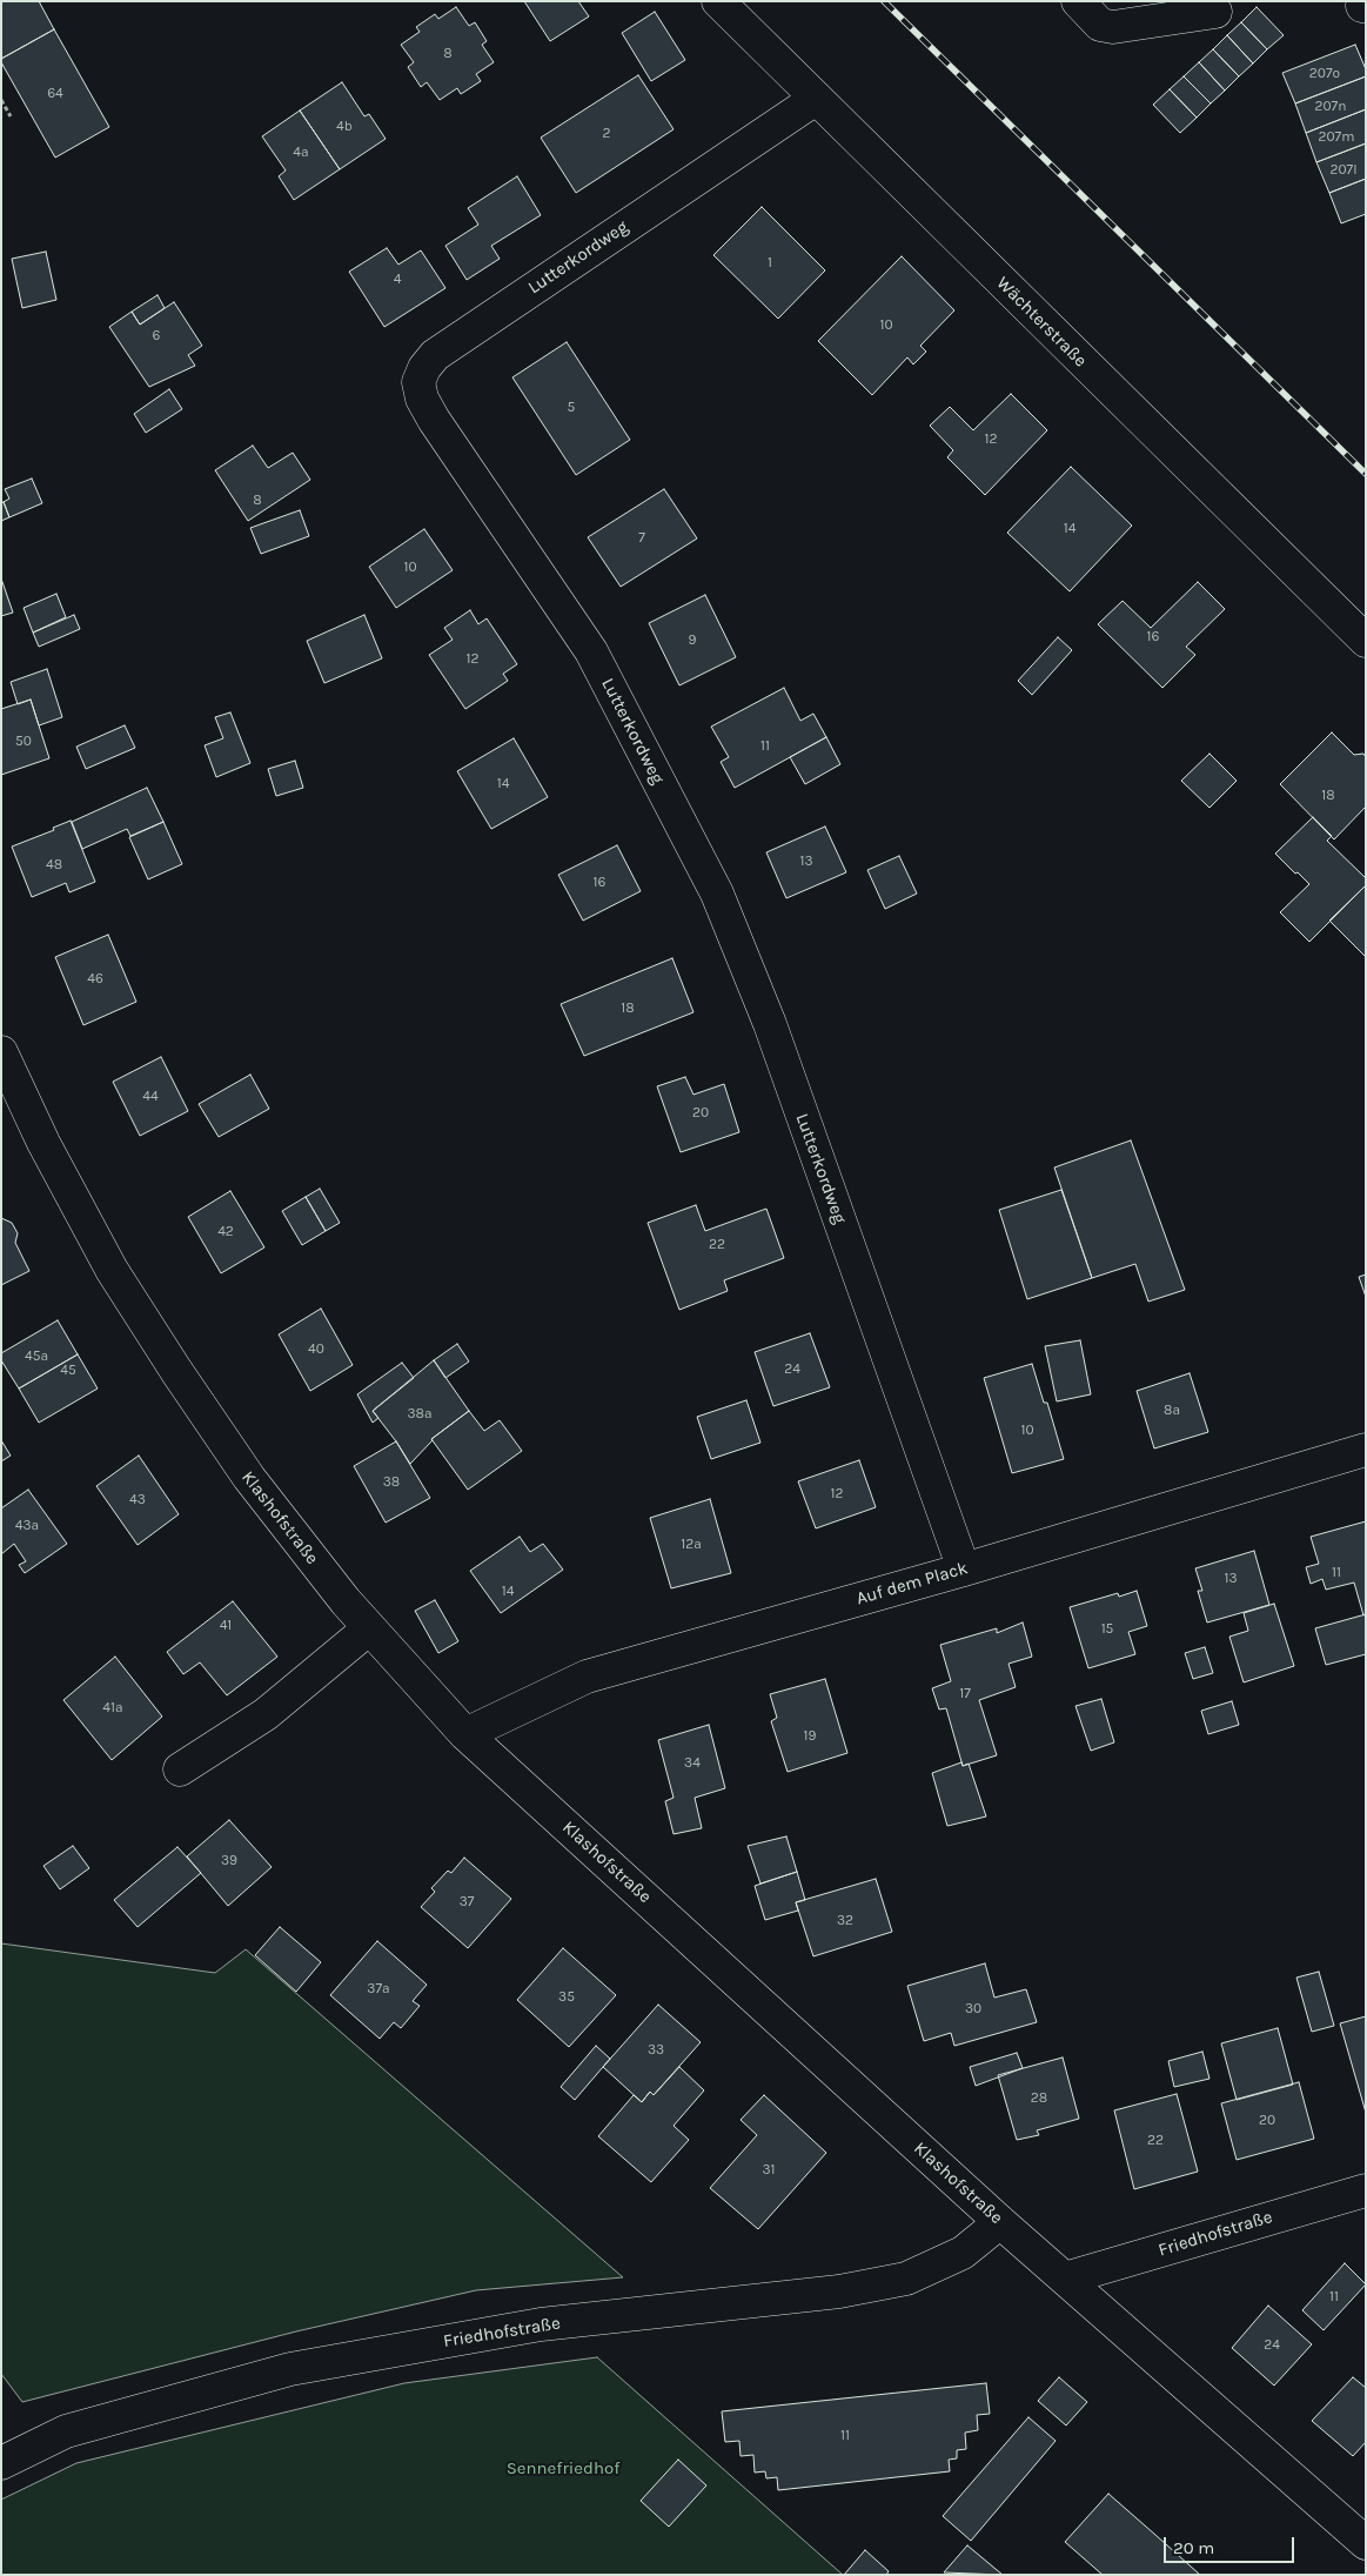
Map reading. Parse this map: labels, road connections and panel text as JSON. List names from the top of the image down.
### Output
{
  "streets": {
    "street": [
      "Lutterkordweg",
      "Wächterstraße",
      "Klashofstraße",
      "Auf dem Plack",
      "Friedhofstraße"
    ]
  },
  "crossings": [
    ["Lutterkordweg", "Wächterstraße"],
    ["Lutterkordweg", "Auf dem Plack"],
    ["Klashofstraße", "Auf dem Plack"],
    ["Klashofstraße", "Friedhofstraße"]
  ],
  "parks": ["Sennefriedhof"],
  "house_numbers": [
    "8",
    "207o",
    "64",
    "207n",
    "4b",
    "2",
    "207m",
    "4a",
    "207l",
    "1",
    "4",
    "10",
    "6",
    "5",
    "12",
    "8",
    "14",
    "7",
    "10",
    "16",
    "9",
    "12",
    "50",
    "11",
    "14",
    "18",
    "13",
    "48",
    "16",
    "46",
    "18",
    "44",
    "20",
    "42",
    "22",
    "40",
    "45a",
    "24",
    "45",
    "8a",
    "38a",
    "10",
    "38",
    "12",
    "43",
    "43a",
    "12a",
    "11",
    "13",
    "14",
    "41",
    "15",
    "17",
    "41a",
    "19",
    "34",
    "39",
    "37",
    "32",
    "37a",
    "35",
    "30",
    "33",
    "28",
    "20",
    "22",
    "31",
    "11",
    "24",
    "11"
  ],
  "scale_bar": "20 m"
}
